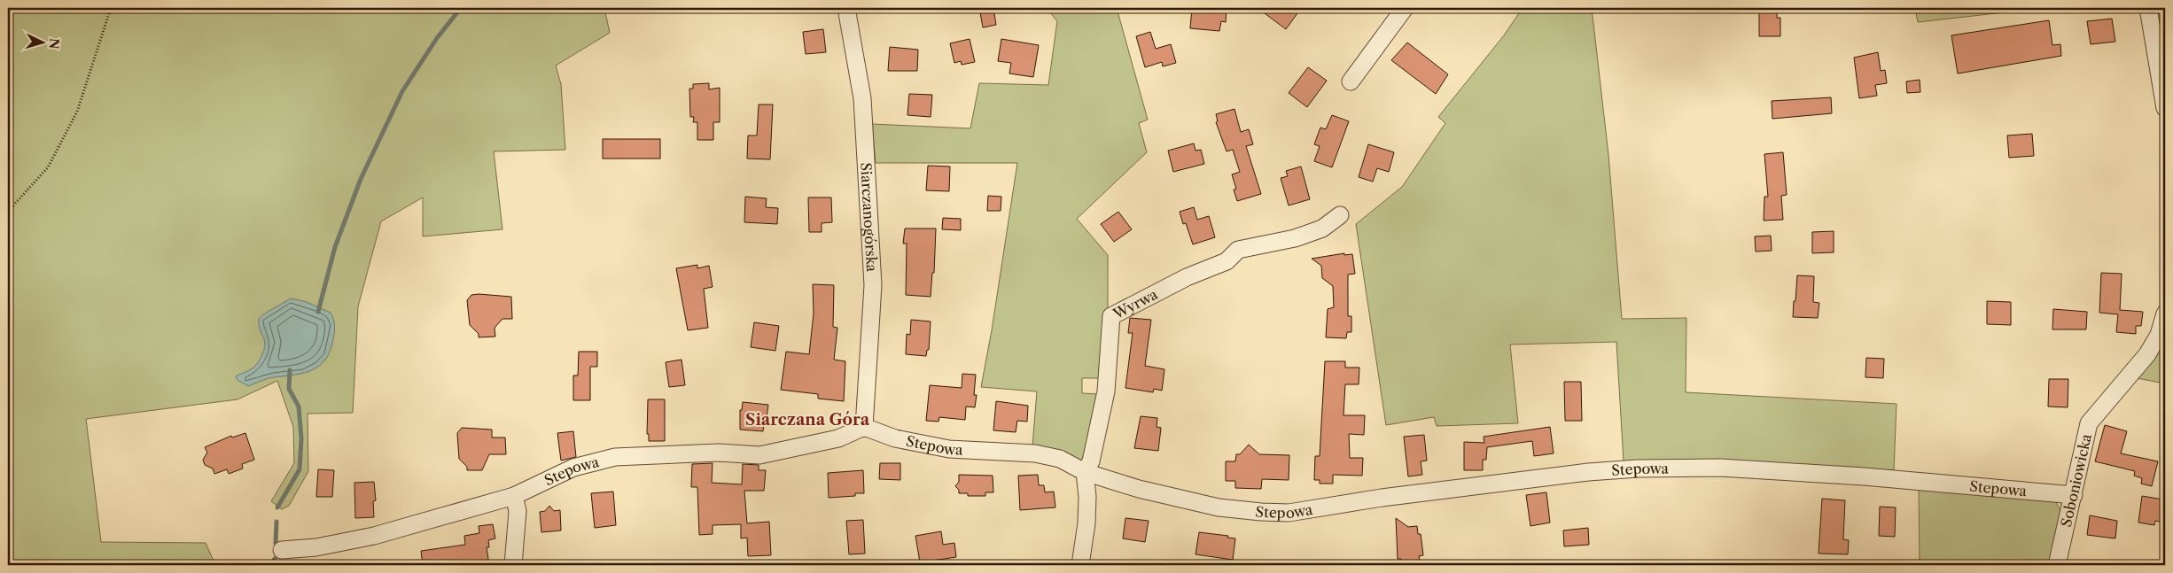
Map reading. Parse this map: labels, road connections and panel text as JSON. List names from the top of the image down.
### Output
{
  "streets": {
    "street": [
      "Siarczanogórska",
      "Wyrwa",
      "Stepowa",
      "Soboniowicka"
    ]
  },
  "crossings": [
    ["Siarczanogórska", "Stepowa"],
    ["Wyrwa", "Stepowa"],
    ["Stepowa", "Soboniowicka"]
  ],
  "districts": ["Siarczana Góra"],
  "north": "right"
}
